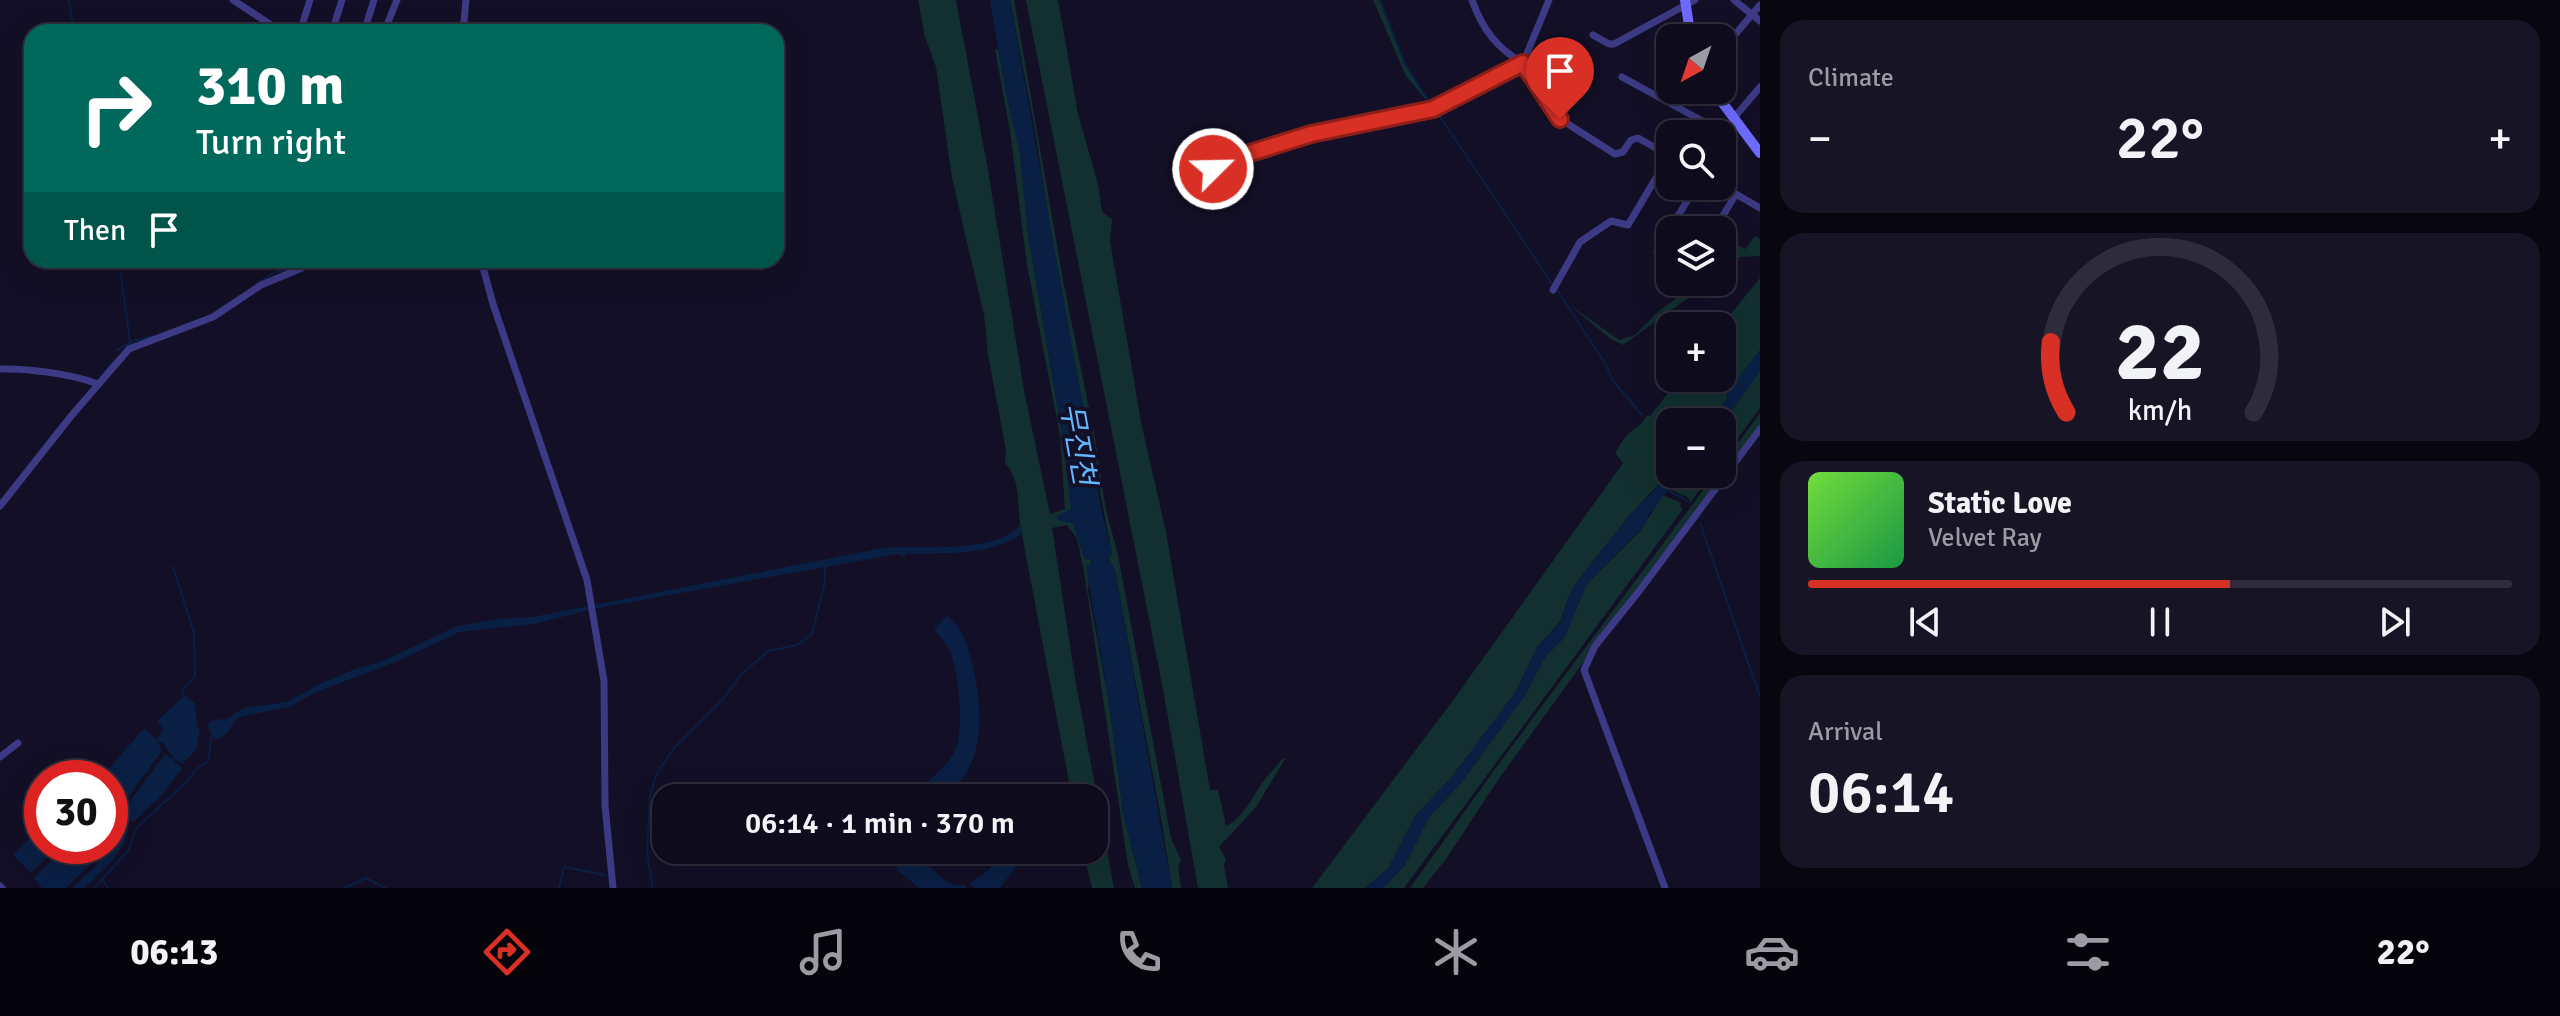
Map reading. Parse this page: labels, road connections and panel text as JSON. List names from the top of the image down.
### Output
{
  "water": ["무진천"],
  "north": "bottom left",
  "page": {
    "tile": [
      "Climate",
      ["Arrival", "06:14"]
    ],
    "map_buttons": ["+", "−"],
    "turn": ["310 m", "Turn right"],
    "heat": ["−", "22°", "+"],
    "then": "Then",
    "song": ["Static Love", "Velvet Ray"],
    "limit": "30",
    "trip": "06:14 · 1 min · 370 m",
    "tabs": ["06:13", "22°"],
    "gauge": ["22", "km/h"]
  }
}
